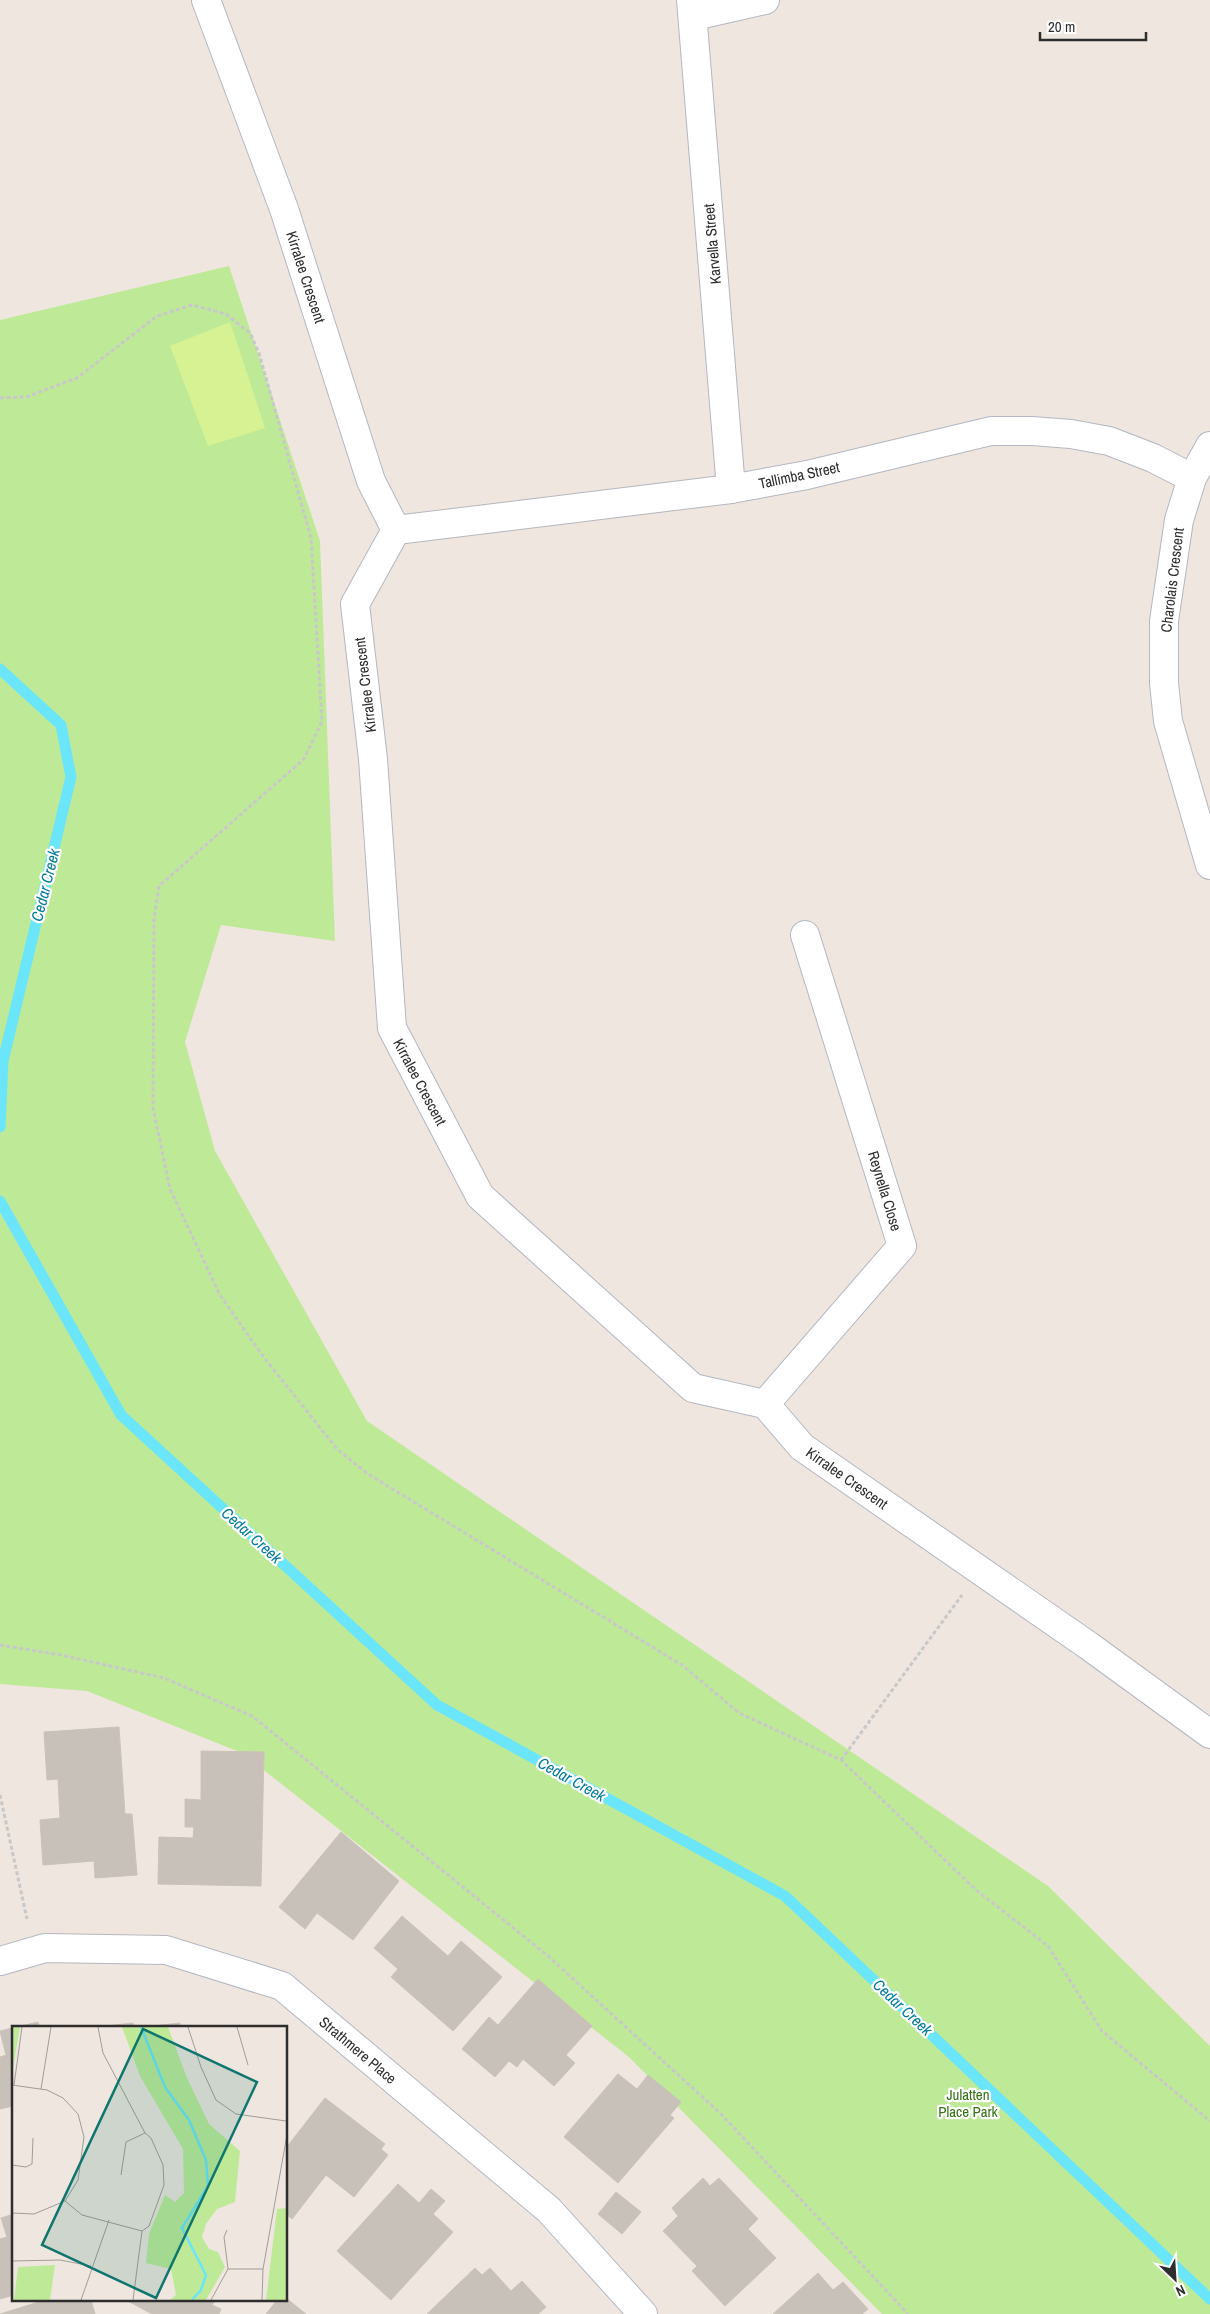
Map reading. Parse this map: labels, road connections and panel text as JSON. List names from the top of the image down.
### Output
{
  "streets": {
    "street": [
      "Karvella Street",
      "Kirralee Crescent",
      "Tallimba Street",
      "Charolais Crescent",
      "Reynella Close",
      "Strathmere Place"
    ]
  },
  "crossings": [
    ["Karvella Street", "Tallimba Street"],
    ["Kirralee Crescent", "Tallimba Street"],
    ["Kirralee Crescent", "Reynella Close"],
    ["Tallimba Street", "Charolais Crescent"]
  ],
  "water": ["Cedar Creek"],
  "parks": ["Julatten Place Park"],
  "scale_bar": "20 m",
  "north": "bottom right"
}
